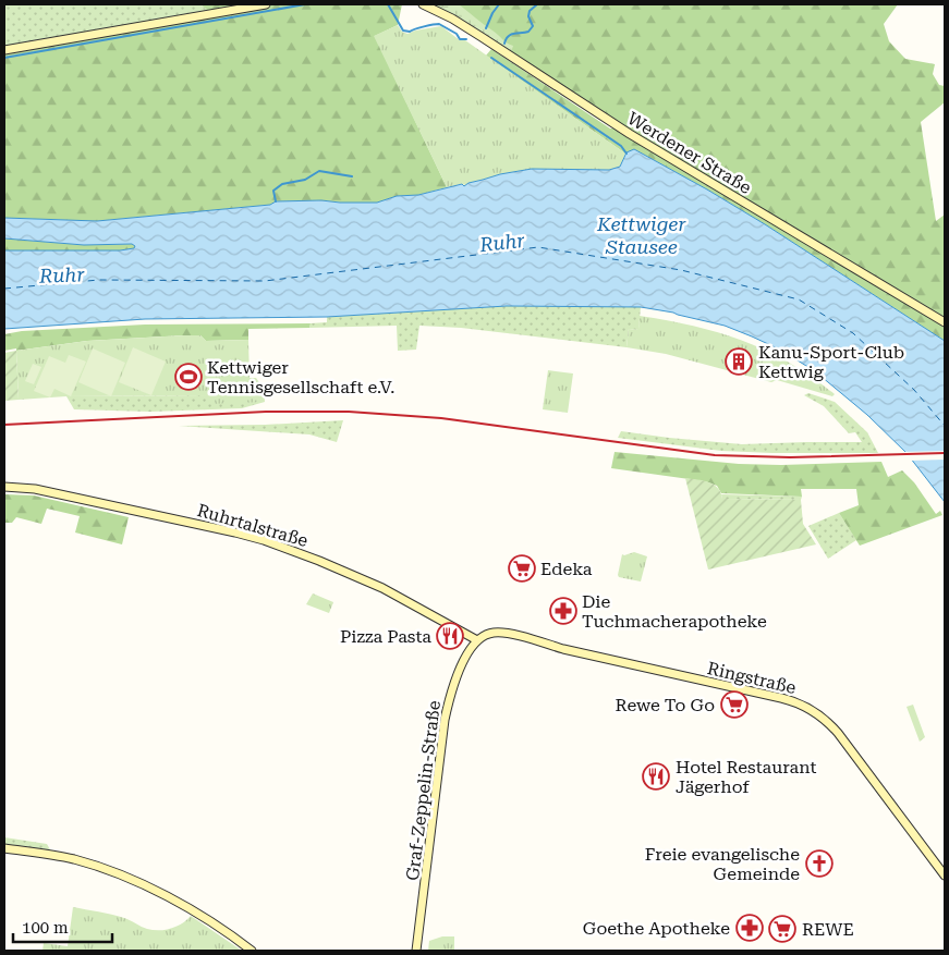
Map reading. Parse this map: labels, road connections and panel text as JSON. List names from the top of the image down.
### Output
{
  "streets": {
    "main road": [
      "Werdener Straße",
      "Ruhrtalstraße",
      "Ringstraße",
      "Graf-Zeppelin-Straße"
    ]
  },
  "crossings": [
    ["Ruhrtalstraße", "Ringstraße"],
    ["Ruhrtalstraße", "Graf-Zeppelin-Straße"],
    ["Ringstraße", "Graf-Zeppelin-Straße"]
  ],
  "water": ["Kettwiger Stausee", "Ruhr"],
  "places": {
    "building": ["Kanu-Sport-Club Kettwig"],
    "sports": ["Kettwiger Tennisgesellschaft e.V."],
    "supermarket": ["Edeka", "Rewe To Go", "REWE"],
    "pharmacy": ["Die Tuchmacherapotheke", "Goethe Apotheke"],
    "restaurant": ["Pizza Pasta", "Hotel Restaurant Jägerhof"],
    "church": ["Freie evangelische Gemeinde"]
  },
  "scale_bar": "100 m"
}
